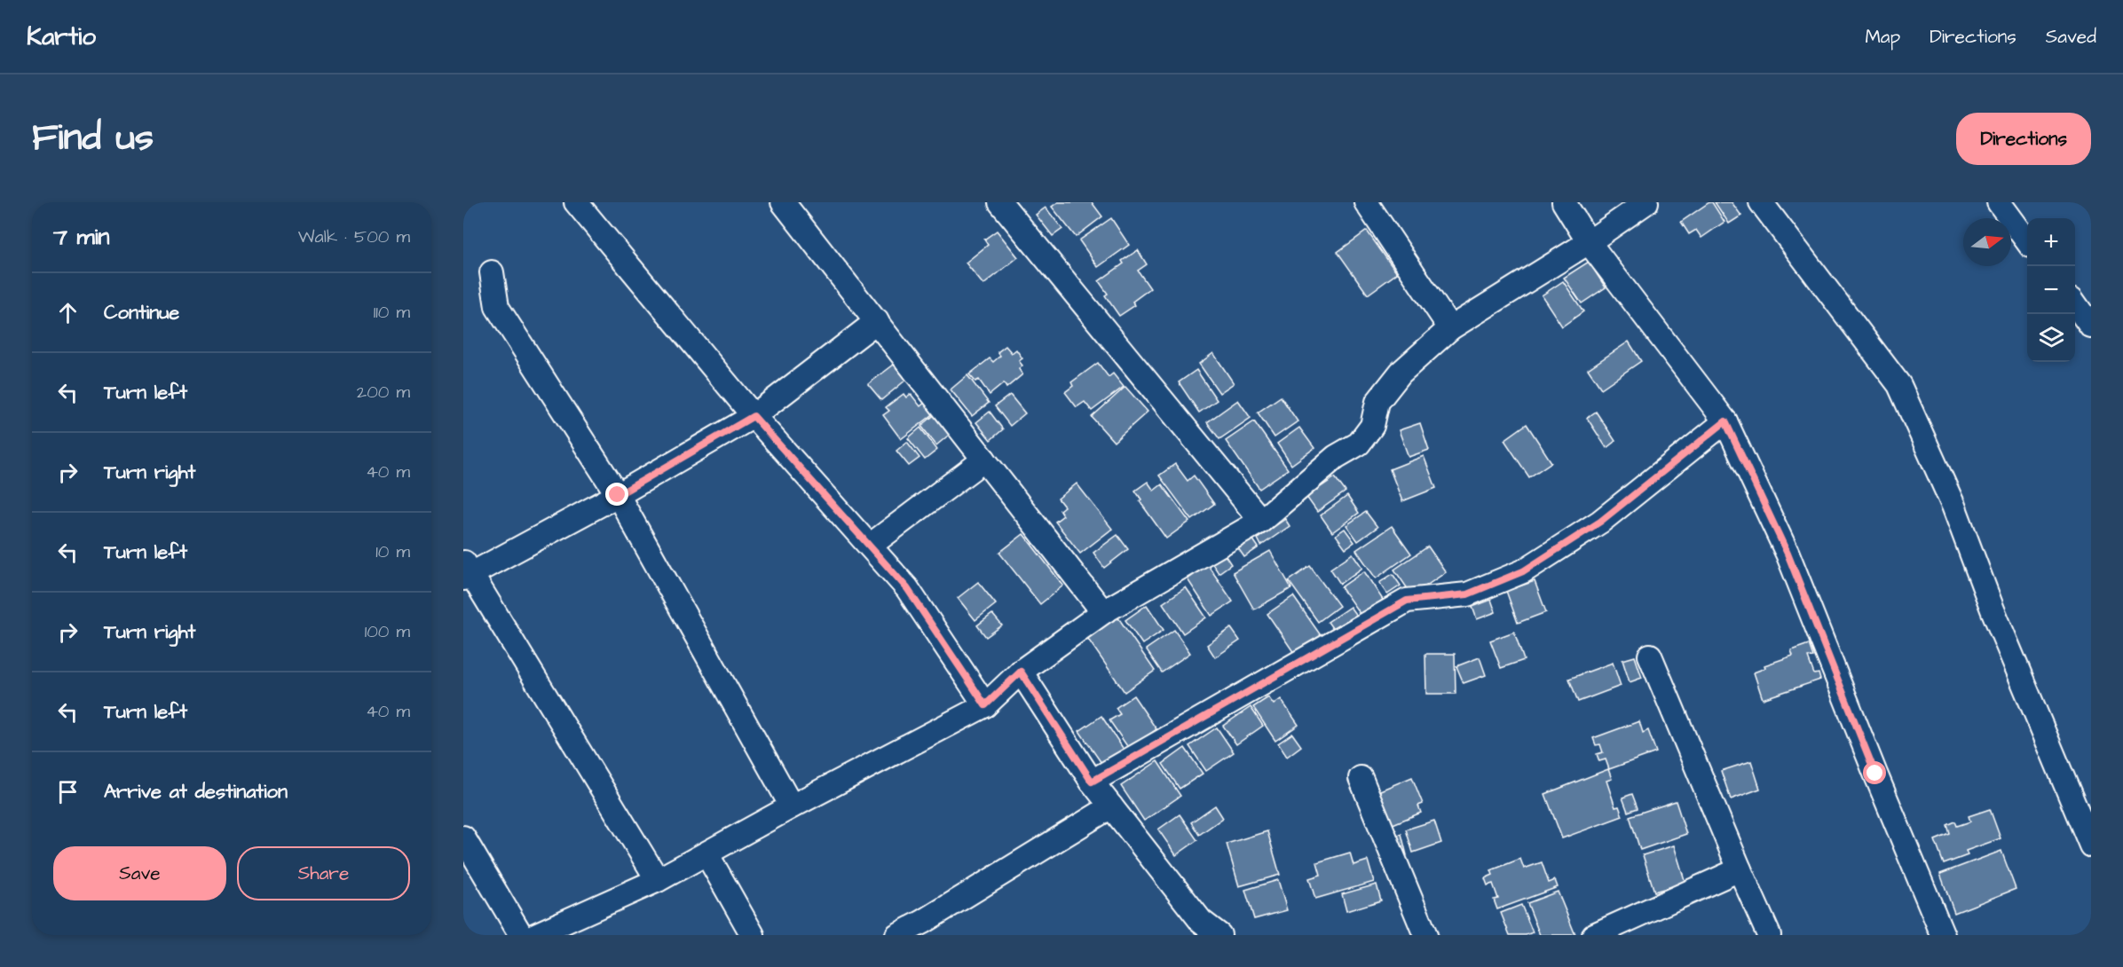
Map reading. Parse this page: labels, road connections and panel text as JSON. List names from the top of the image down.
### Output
{
  "north": "right",
  "page": {
    "header": "Kartio",
    "nav": ["Map", "Directions", "Saved"],
    "title": "Find us",
    "buttons": [
      "Directions",
      ["Save", "Share"]
    ],
    "heading": ["7 min", "Walk · 500 m"],
    "map_buttons": ["+", "−"],
    "list": [
      ["Continue", "110 m"],
      ["Turn left", "200 m"],
      ["Turn right", "40 m"],
      ["Turn left", "10 m"],
      ["Turn right", "100 m"],
      ["Turn left", "40 m"],
      "Arrive at destination"
    ]
  }
}
